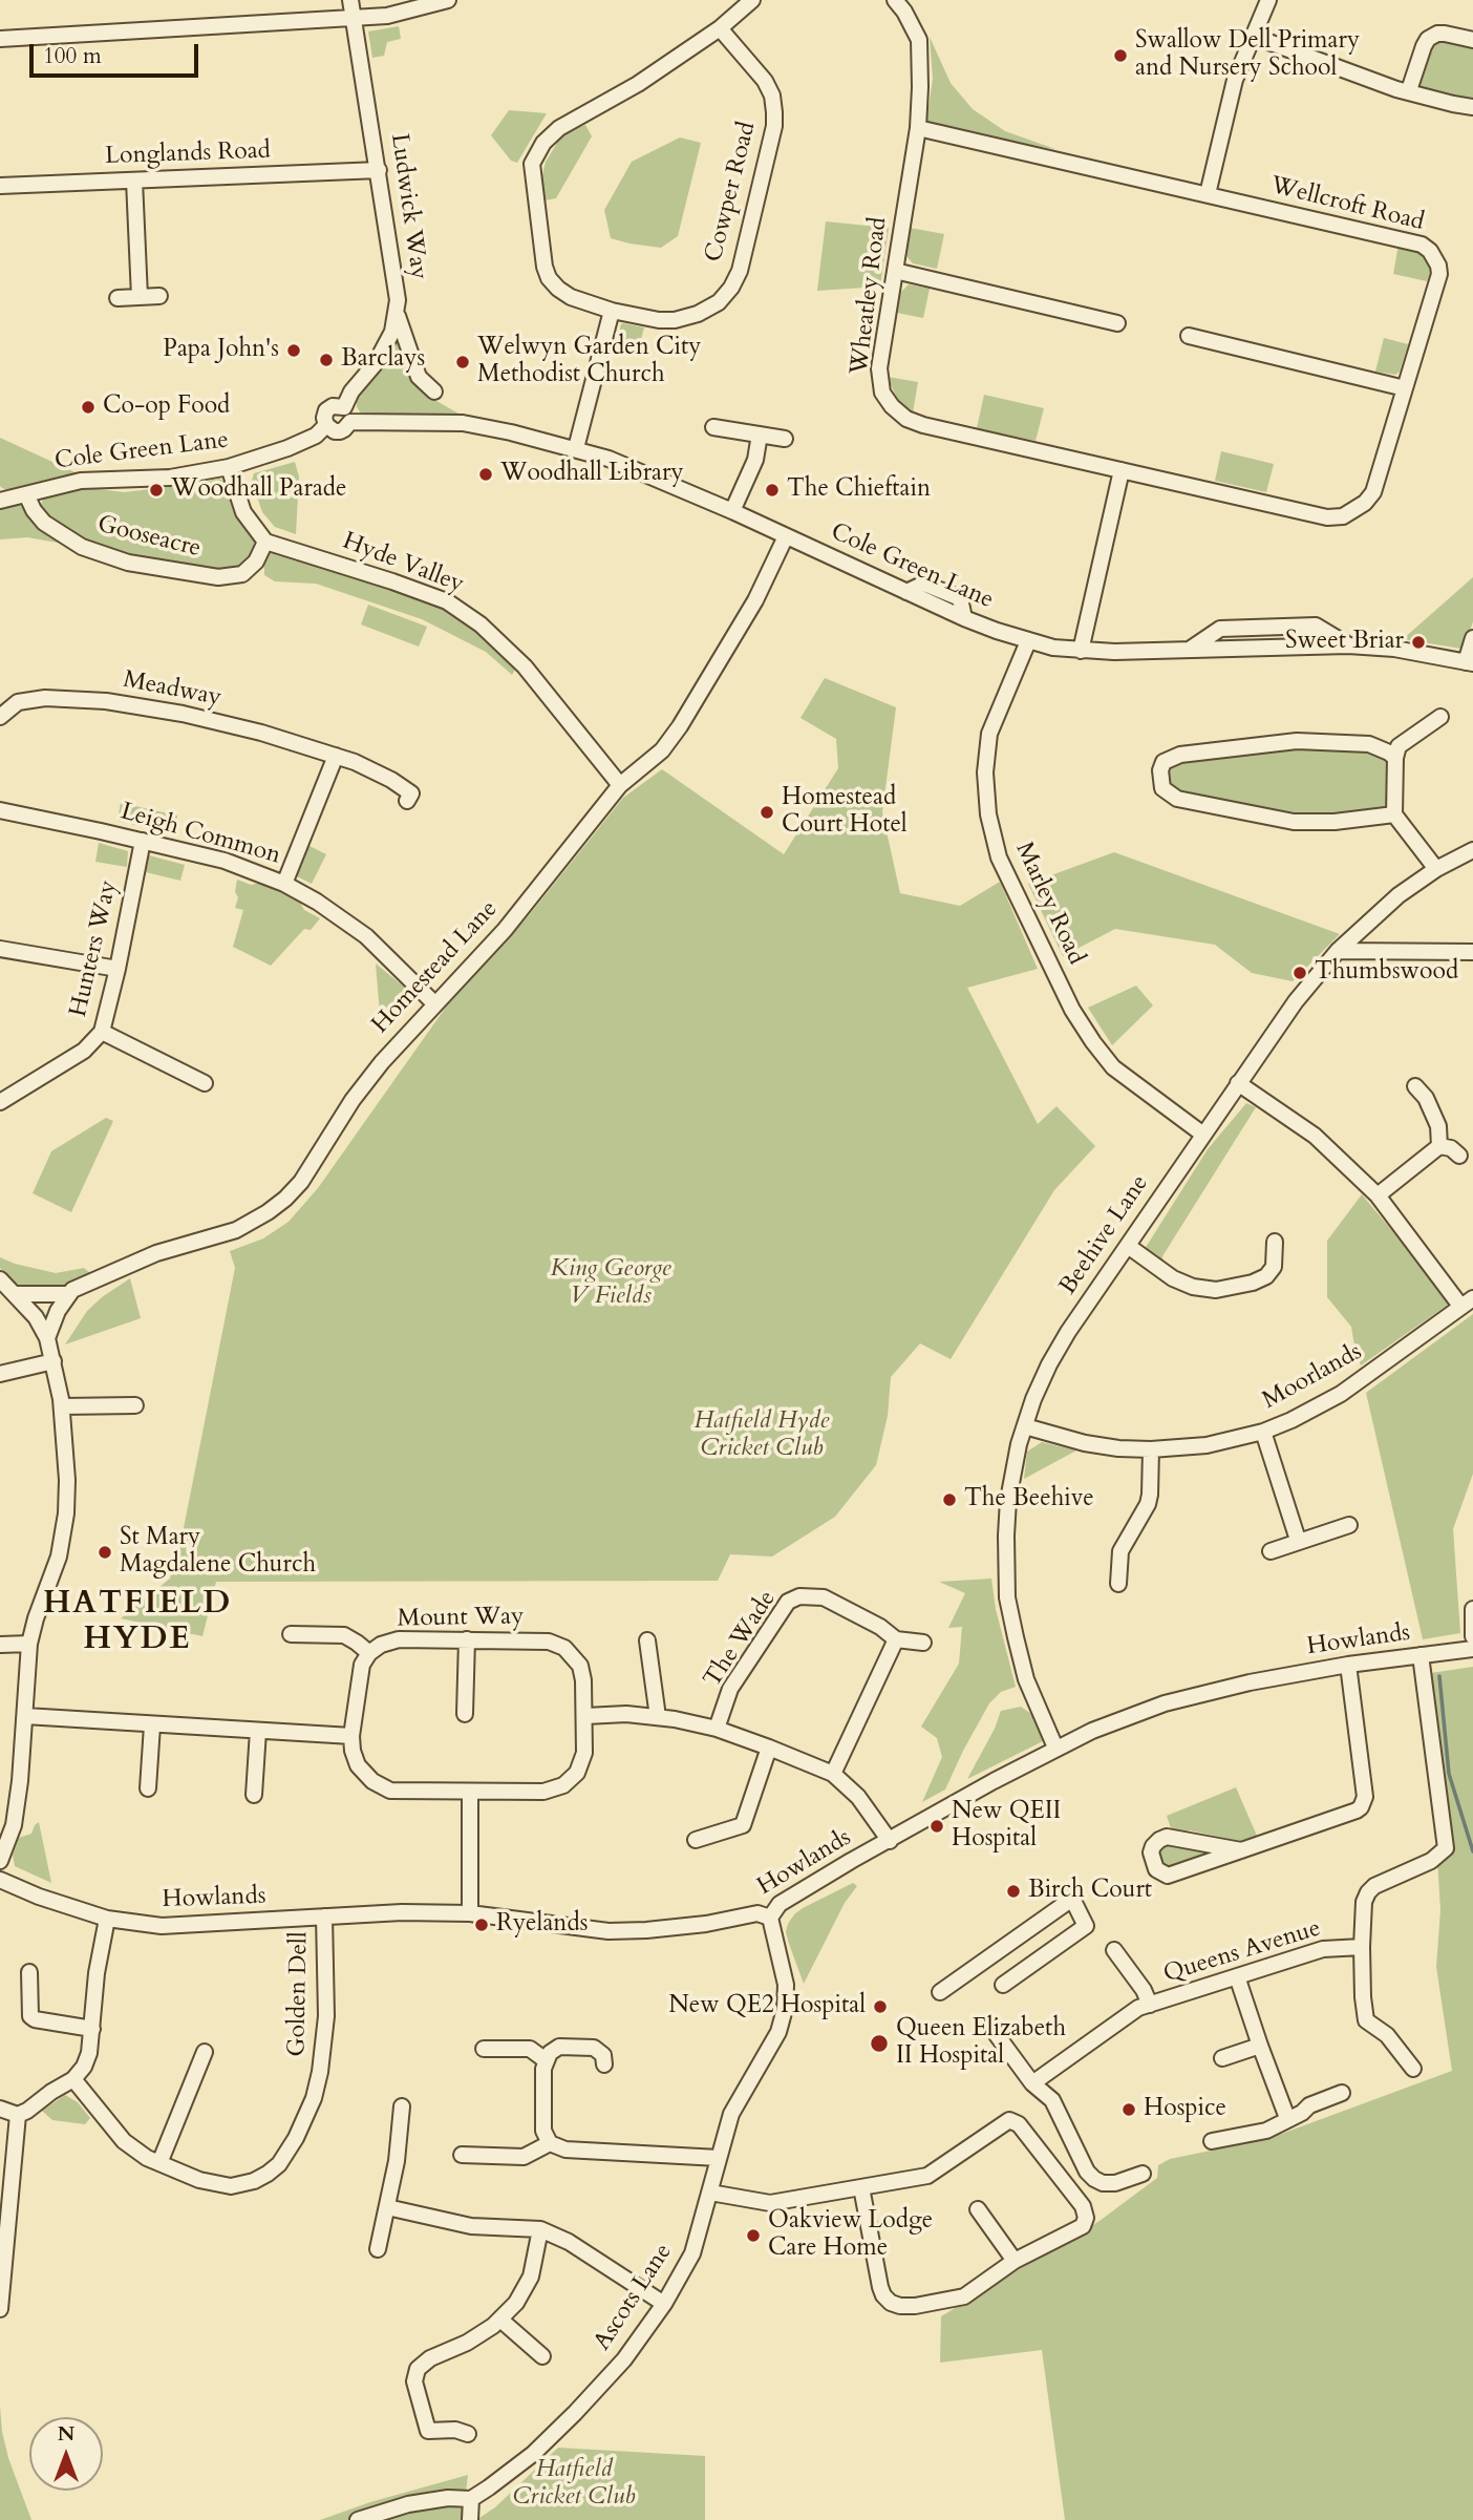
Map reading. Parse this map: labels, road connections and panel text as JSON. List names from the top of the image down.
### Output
{
  "streets": {
    "street": [
      "Longlands Road",
      "Cowper Road",
      "Wellcroft Road",
      "Ludwick Way",
      "Wheatley Road",
      "Cole Green Lane",
      "Gooseacre",
      "Hyde Valley",
      "Meadway",
      "Leigh Common",
      "Marley Road",
      "Hunters Way",
      "Homestead Lane",
      "Beehive Lane",
      "Moorlands",
      "Mount Way",
      "The Wade",
      "Howlands",
      "Queens Avenue",
      "Golden Dell",
      "Ascots Lane"
    ]
  },
  "crossings": [
    ["Longlands Road", "Ludwick Way"],
    ["Wellcroft Road", "Wheatley Road"],
    ["Ludwick Way", "Cole Green Lane"],
    ["Cole Green Lane", "Gooseacre"],
    ["Cole Green Lane", "Marley Road"],
    ["Cole Green Lane", "Homestead Lane"],
    ["Gooseacre", "Hyde Valley"],
    ["Hyde Valley", "Homestead Lane"],
    ["Leigh Common", "Hunters Way"],
    ["Leigh Common", "Homestead Lane"],
    ["Marley Road", "Beehive Lane"],
    ["Beehive Lane", "Moorlands"],
    ["Beehive Lane", "Howlands"],
    ["Howlands", "Golden Dell"],
    ["Howlands", "Ascots Lane"]
  ],
  "districts": ["HATFIELD HYDE"],
  "parks": ["King George V Fields", "Hatfield Hyde Cricket Club", "Hatfield Cricket Club"],
  "places": [
    "Swallow Dell Primary and Nursery School",
    "Papa John's",
    "Barclays",
    "Welwyn Garden City Methodist Church",
    "Co-op Food",
    "Woodhall Library",
    "Woodhall Parade",
    "The Chieftain",
    "Sweet Briar",
    "Homestead Court Hotel",
    "Thumbswood",
    "The Beehive",
    "St Mary Magdalene Church",
    "New QEII Hospital",
    "Birch Court",
    "Ryelands",
    "New QE2 Hospital",
    "Queen Elizabeth II Hospital",
    "Hospice",
    "Oakview Lodge Care Home"
  ],
  "scale_bar": "100 m",
  "north": "top"
}
